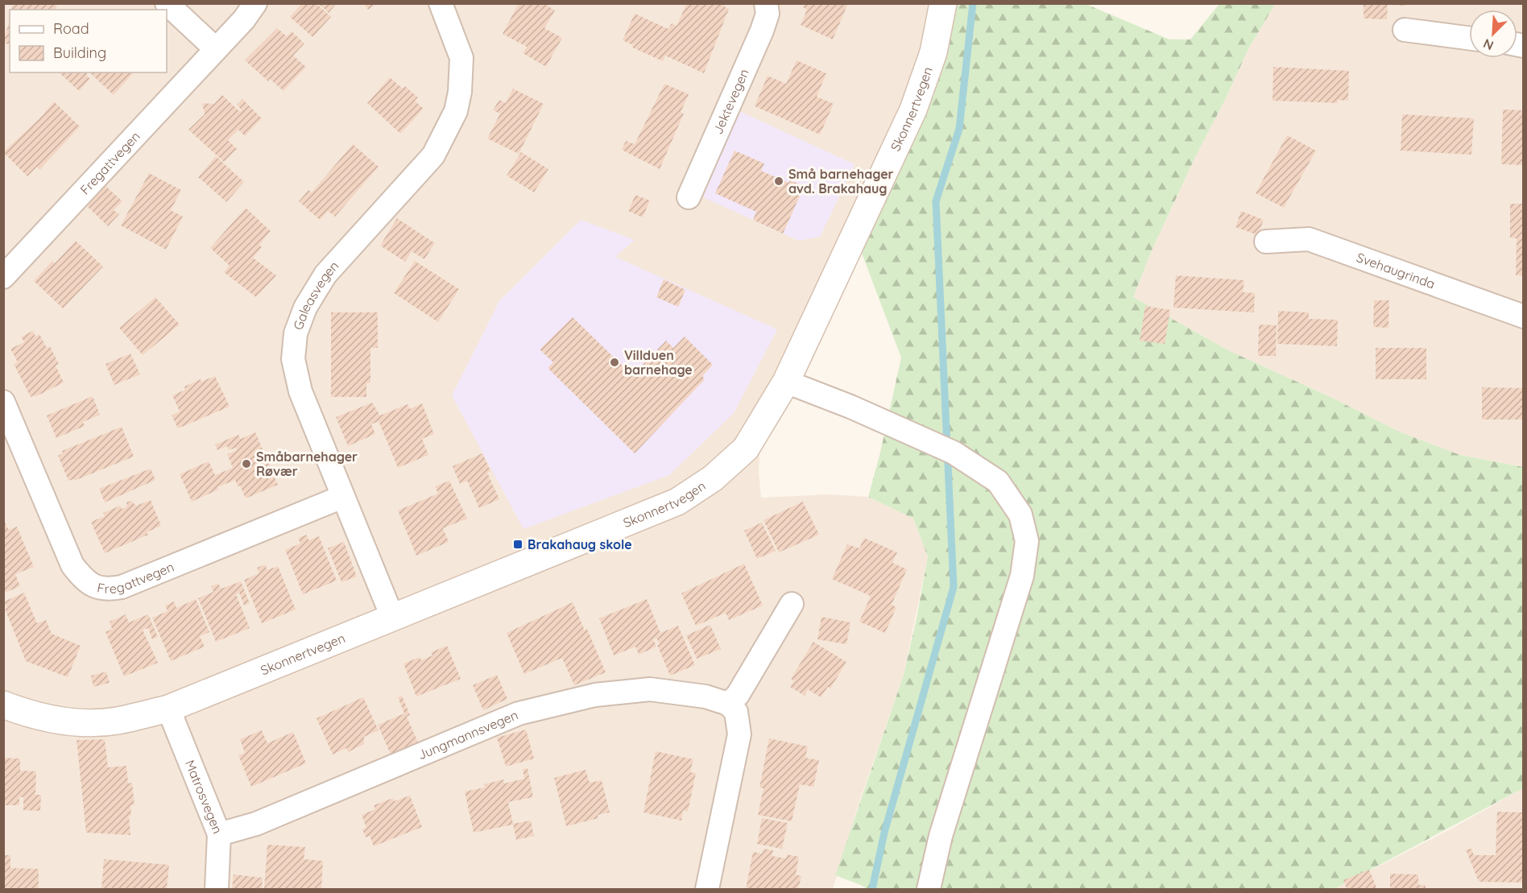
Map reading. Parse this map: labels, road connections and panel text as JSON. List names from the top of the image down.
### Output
{
  "streets": {
    "street": [
      "Jektevegen",
      "Skonnertvegen",
      "Fregattvegen",
      "Svehaugrinda",
      "Galeasvegen",
      "Jungmannsvegen",
      "Matrosvegen"
    ]
  },
  "crossings": [
    ["Skonnertvegen", "Galeasvegen"],
    ["Skonnertvegen", "Matrosvegen"],
    ["Fregattvegen", "Galeasvegen"],
    ["Jungmannsvegen", "Matrosvegen"]
  ],
  "places": {
    "other": ["Små barnehager avd. Brakahaug", "Villduen barnehage", "Småbarnehager Røvær"],
    "transit": ["Brakahaug skole"]
  },
  "legend": ["Road", "Building"],
  "north": "bottom left"
}
